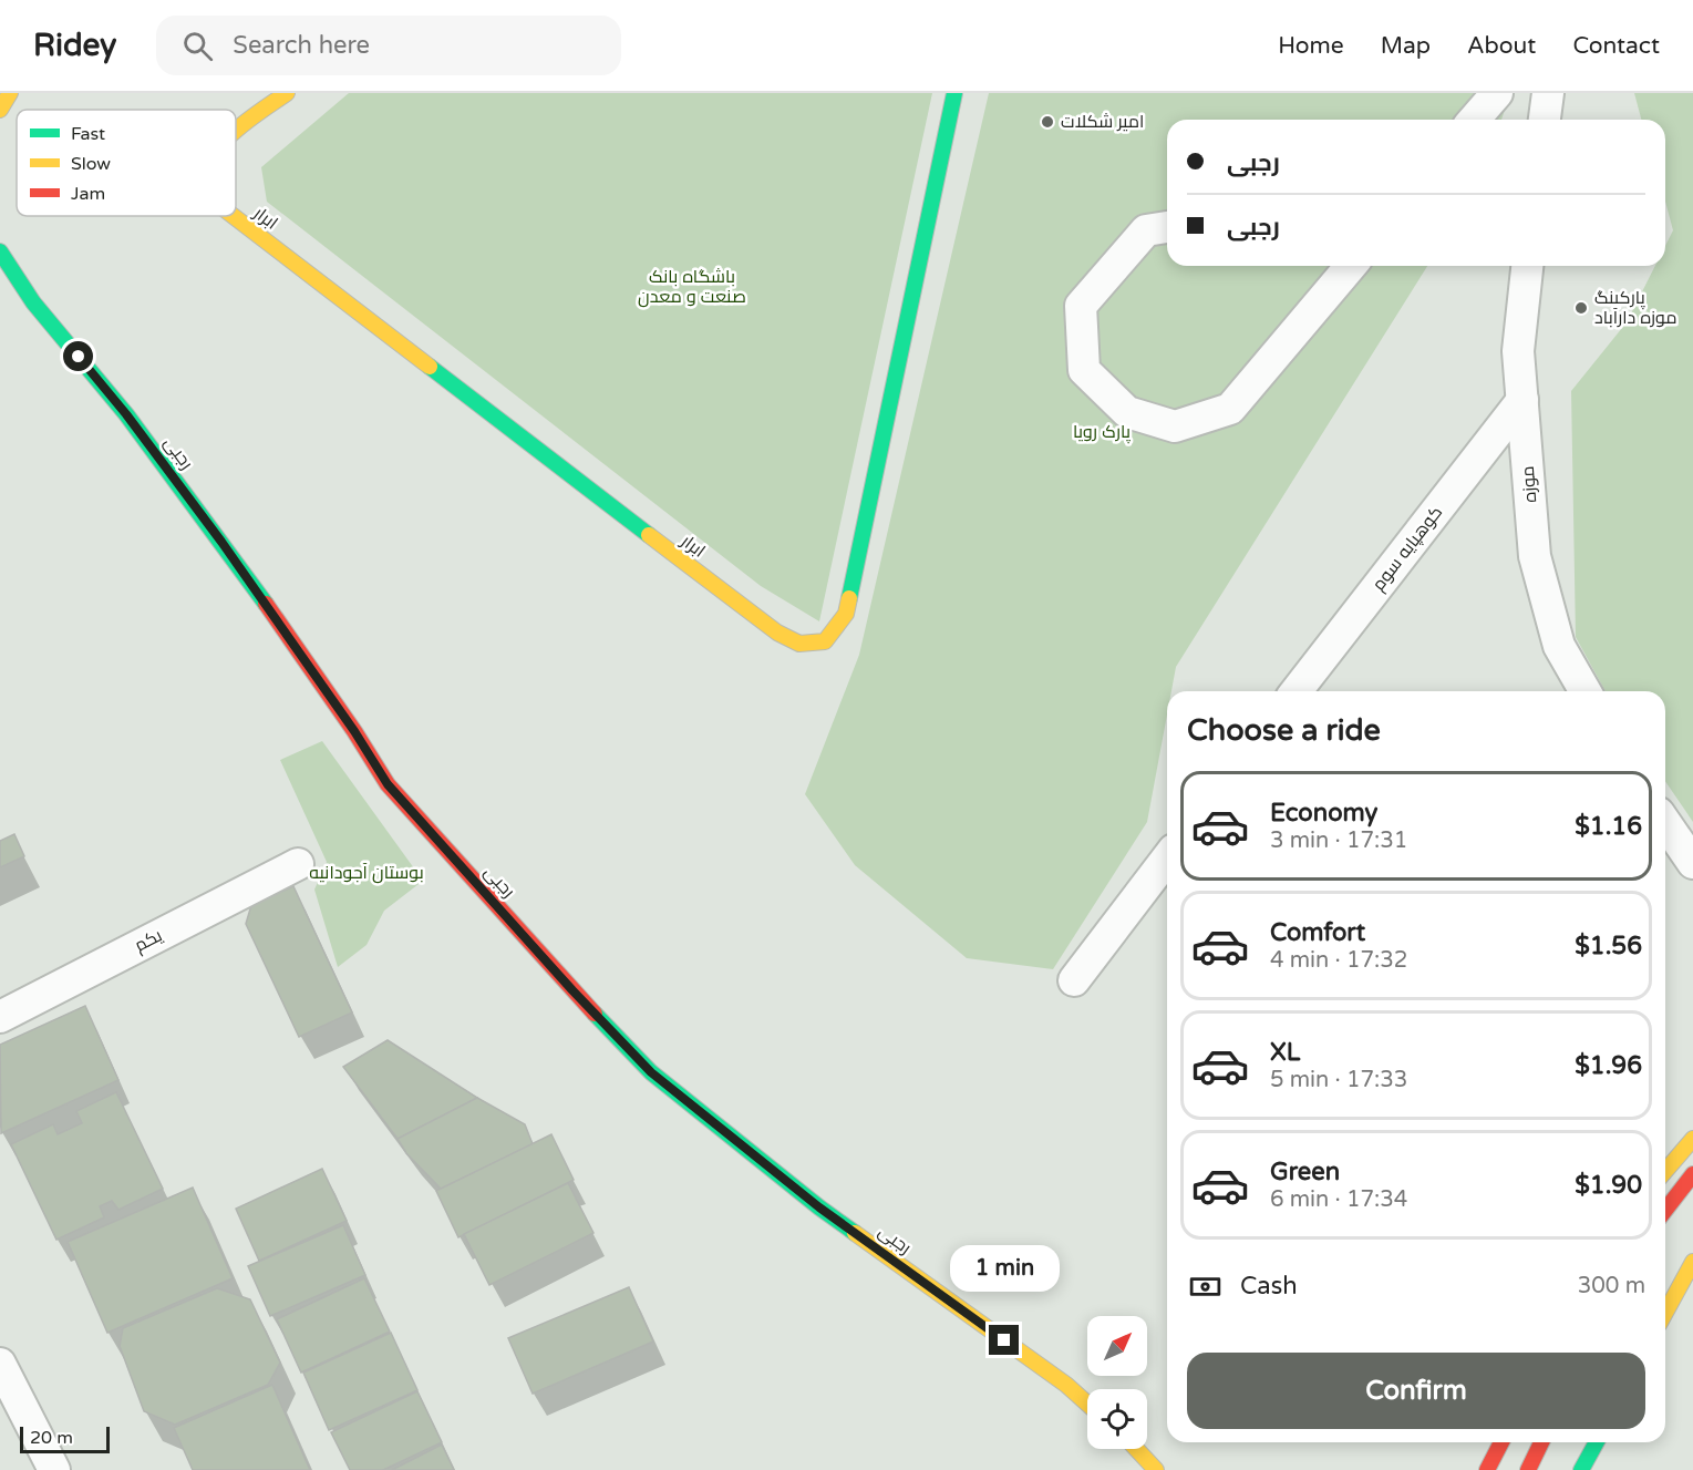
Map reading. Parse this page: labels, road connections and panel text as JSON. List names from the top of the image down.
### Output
{
  "streets": {
    "main road": ["ابرار", "رجبی"],
    "street": ["موزه", "کوهپایه سوم", "یکم"]
  },
  "crossings": [
    ["موزه", "کوهپایه سوم"]
  ],
  "parks": ["باشگاه بانک صنعت و معدن", "پارک رویا", "بوستان آجودانیه"],
  "places": ["امیر شکلات", "پارکینگ موزه دارآباد"],
  "legend": ["Fast", "Slow", "Jam"],
  "scale_bar": "20 m",
  "north": "top right",
  "page": {
    "header": "Ridey",
    "search": "Search here",
    "nav": [
      "Home",
      "Map",
      "About",
      "Contact"
    ],
    "banner": ["رجبی", "رجبی"],
    "heading": "Choose a ride",
    "list": [
      {
        "name": "Economy",
        "note": "3 min · 17:31",
        "value": "$1.16"
      },
      {
        "name": "Comfort",
        "note": "4 min · 17:32",
        "value": "$1.56"
      },
      {
        "name": "XL",
        "note": "5 min · 17:33",
        "value": "$1.96"
      },
      {
        "name": "Green",
        "note": "6 min · 17:34",
        "value": "$1.90"
      }
    ],
    "bubble": "1 min",
    "pay": ["Cash", "300 m"],
    "buttons": "Confirm",
    "scale": "20 m"
  }
}
